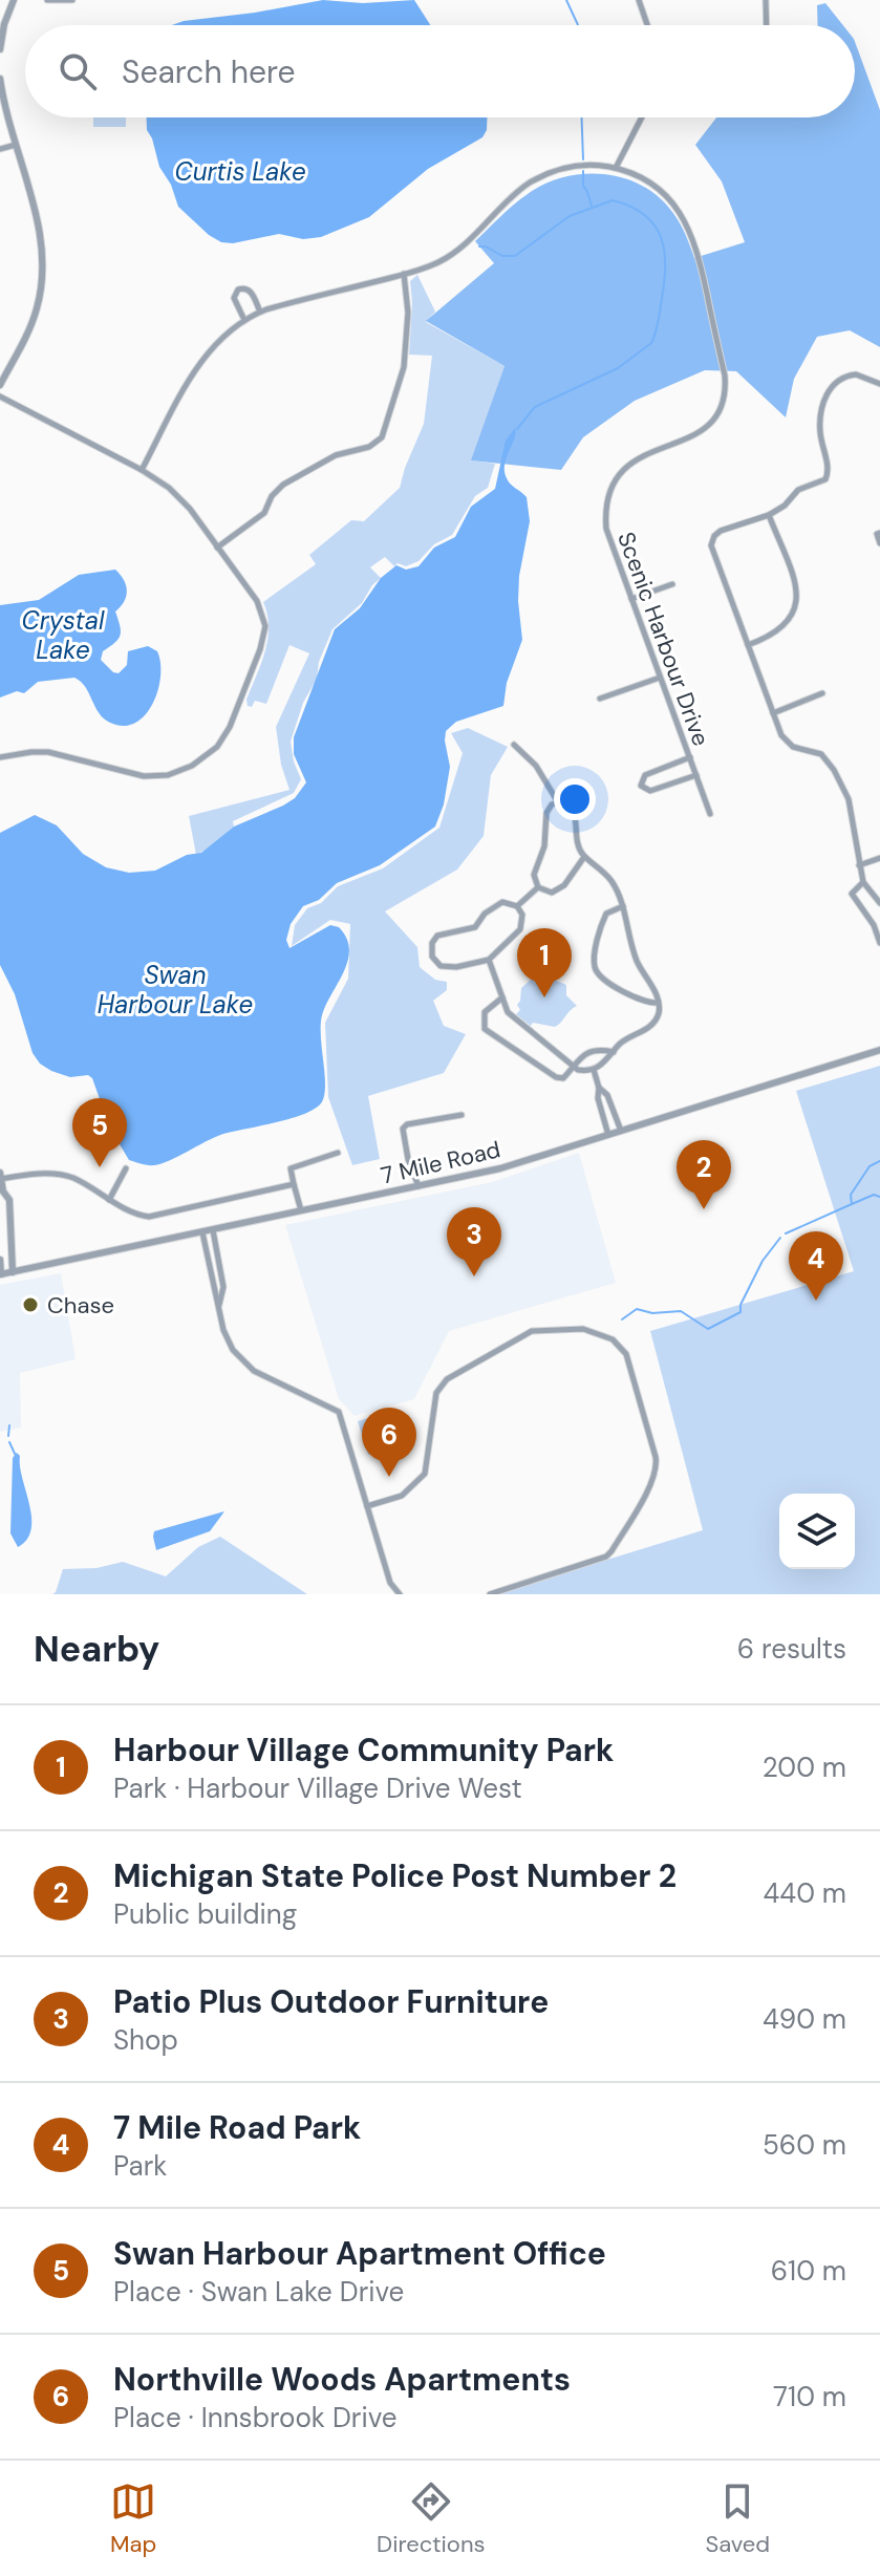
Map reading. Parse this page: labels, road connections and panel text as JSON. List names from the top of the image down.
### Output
{
  "streets": {
    "street": ["Scenic Harbour Drive", "7 Mile Road"]
  },
  "water": ["Curtis Lake", "Crystal Lake", "Swan Harbour Lake"],
  "places": ["Chase"],
  "page": {
    "search": "Search here",
    "pins": [
      "1",
      "5",
      "2",
      "3",
      "4",
      "6"
    ],
    "heading": ["Nearby", "6 results"],
    "list": [
      {
        "mark": "1",
        "name": "Harbour Village Community Park",
        "note": "Park · Harbour Village Drive West",
        "value": "200 m"
      },
      {
        "mark": "2",
        "name": "Michigan State Police Post Number 2",
        "note": "Public building",
        "value": "440 m"
      },
      {
        "mark": "3",
        "name": "Patio Plus Outdoor Furniture",
        "note": "Shop",
        "value": "490 m"
      },
      {
        "mark": "4",
        "name": "7 Mile Road Park",
        "note": "Park",
        "value": "560 m"
      },
      {
        "mark": "5",
        "name": "Swan Harbour Apartment Office",
        "note": "Place · Swan Lake Drive",
        "value": "610 m"
      },
      {
        "mark": "6",
        "name": "Northville Woods Apartments",
        "note": "Place · Innsbrook Drive",
        "value": "710 m"
      }
    ],
    "nav": ["Map", "Directions", "Saved"]
  }
}
